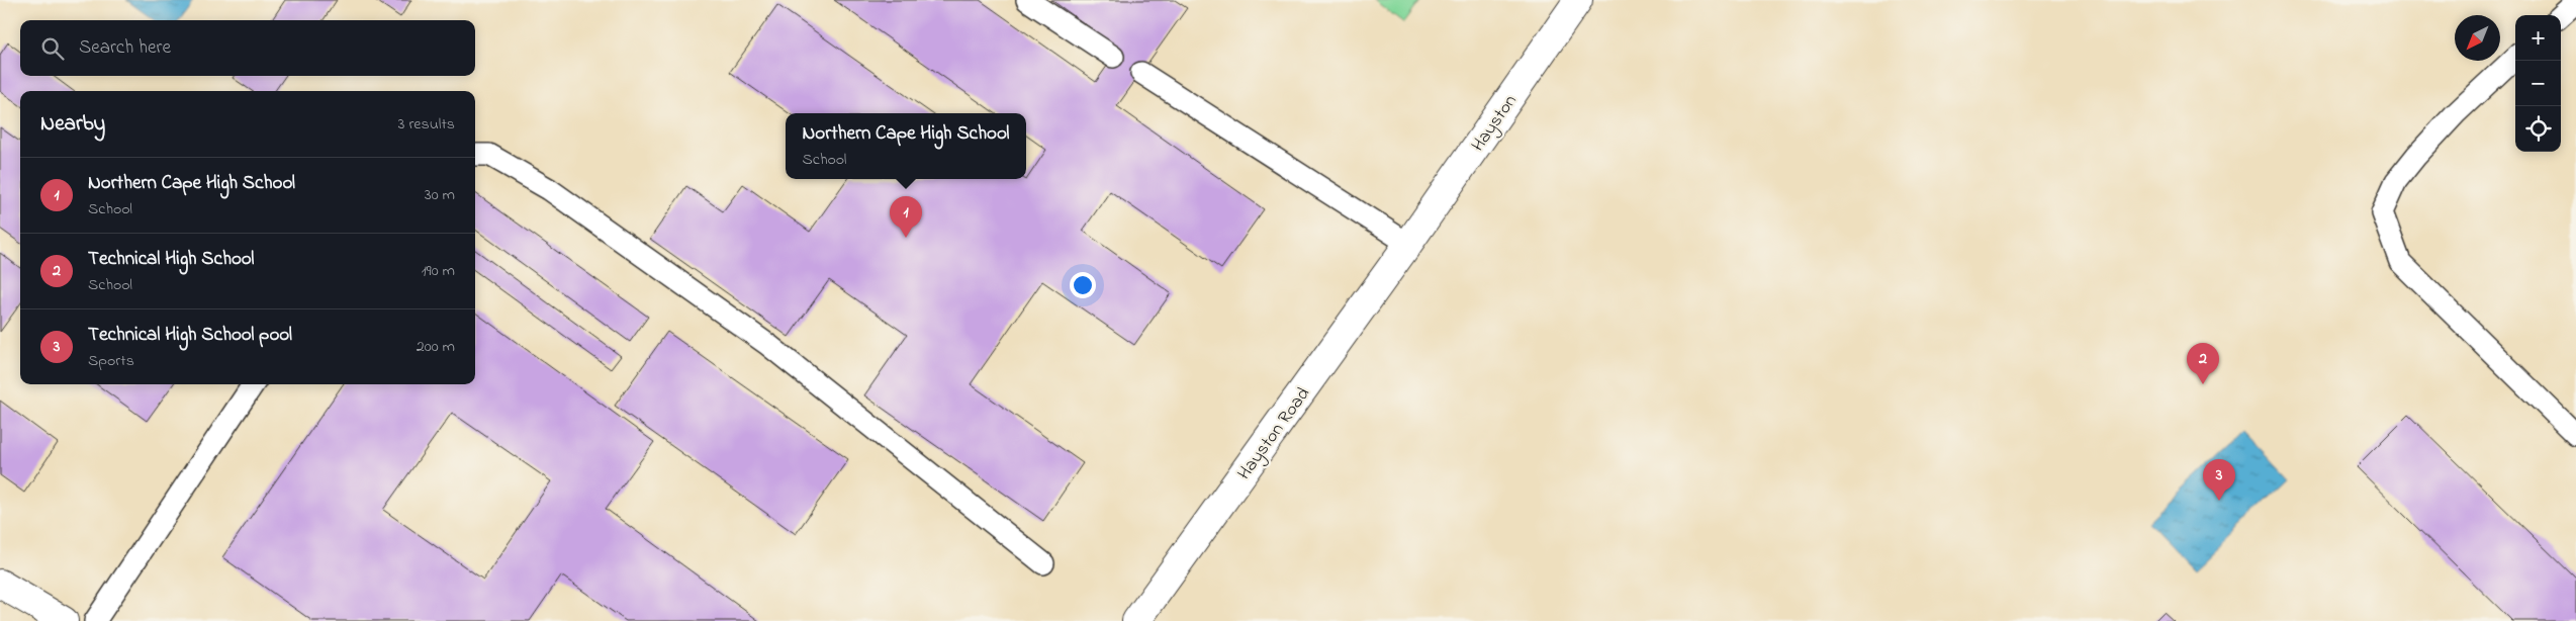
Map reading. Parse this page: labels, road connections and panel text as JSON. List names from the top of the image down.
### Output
{
  "streets": {
    "street": ["Hayston", "Hayston Road"]
  },
  "crossings": [
    ["Hayston", "Hayston Road"]
  ],
  "north": "bottom left",
  "page": {
    "map_buttons": ["+", "−"],
    "search": "Search here",
    "heading": ["Nearby", "3 results"],
    "popup": ["Northern Cape High School", "School"],
    "list": [
      {
        "mark": "1",
        "name": "Northern Cape High School",
        "note": "School",
        "value": "30 m"
      },
      {
        "mark": "2",
        "name": "Technical High School",
        "note": "School",
        "value": "190 m"
      },
      {
        "mark": "3",
        "name": "Technical High School pool",
        "note": "Sports",
        "value": "200 m"
      }
    ],
    "pins": ["1", "2", "3"]
  }
}
